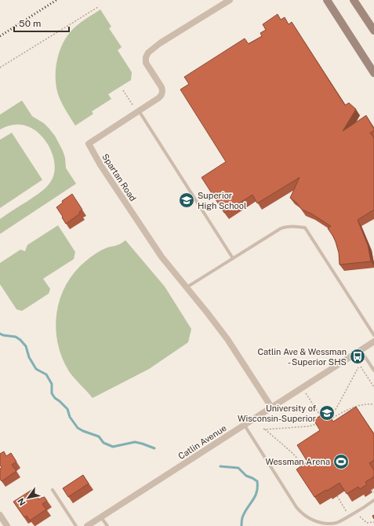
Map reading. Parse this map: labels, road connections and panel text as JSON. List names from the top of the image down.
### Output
{
  "streets": {
    "street": ["Spartan Road", "Catlin Avenue"]
  },
  "crossings": [
    ["Spartan Road", "Catlin Avenue"]
  ],
  "places": {
    "school or university": ["Superior High School", "University of Wisconsin-Superior"],
    "bus stop": ["Catlin Ave & Wessman - Superior SHS"],
    "sports": ["Wessman Arena"]
  },
  "scale_bar": "50 m",
  "north": "bottom left"
}
